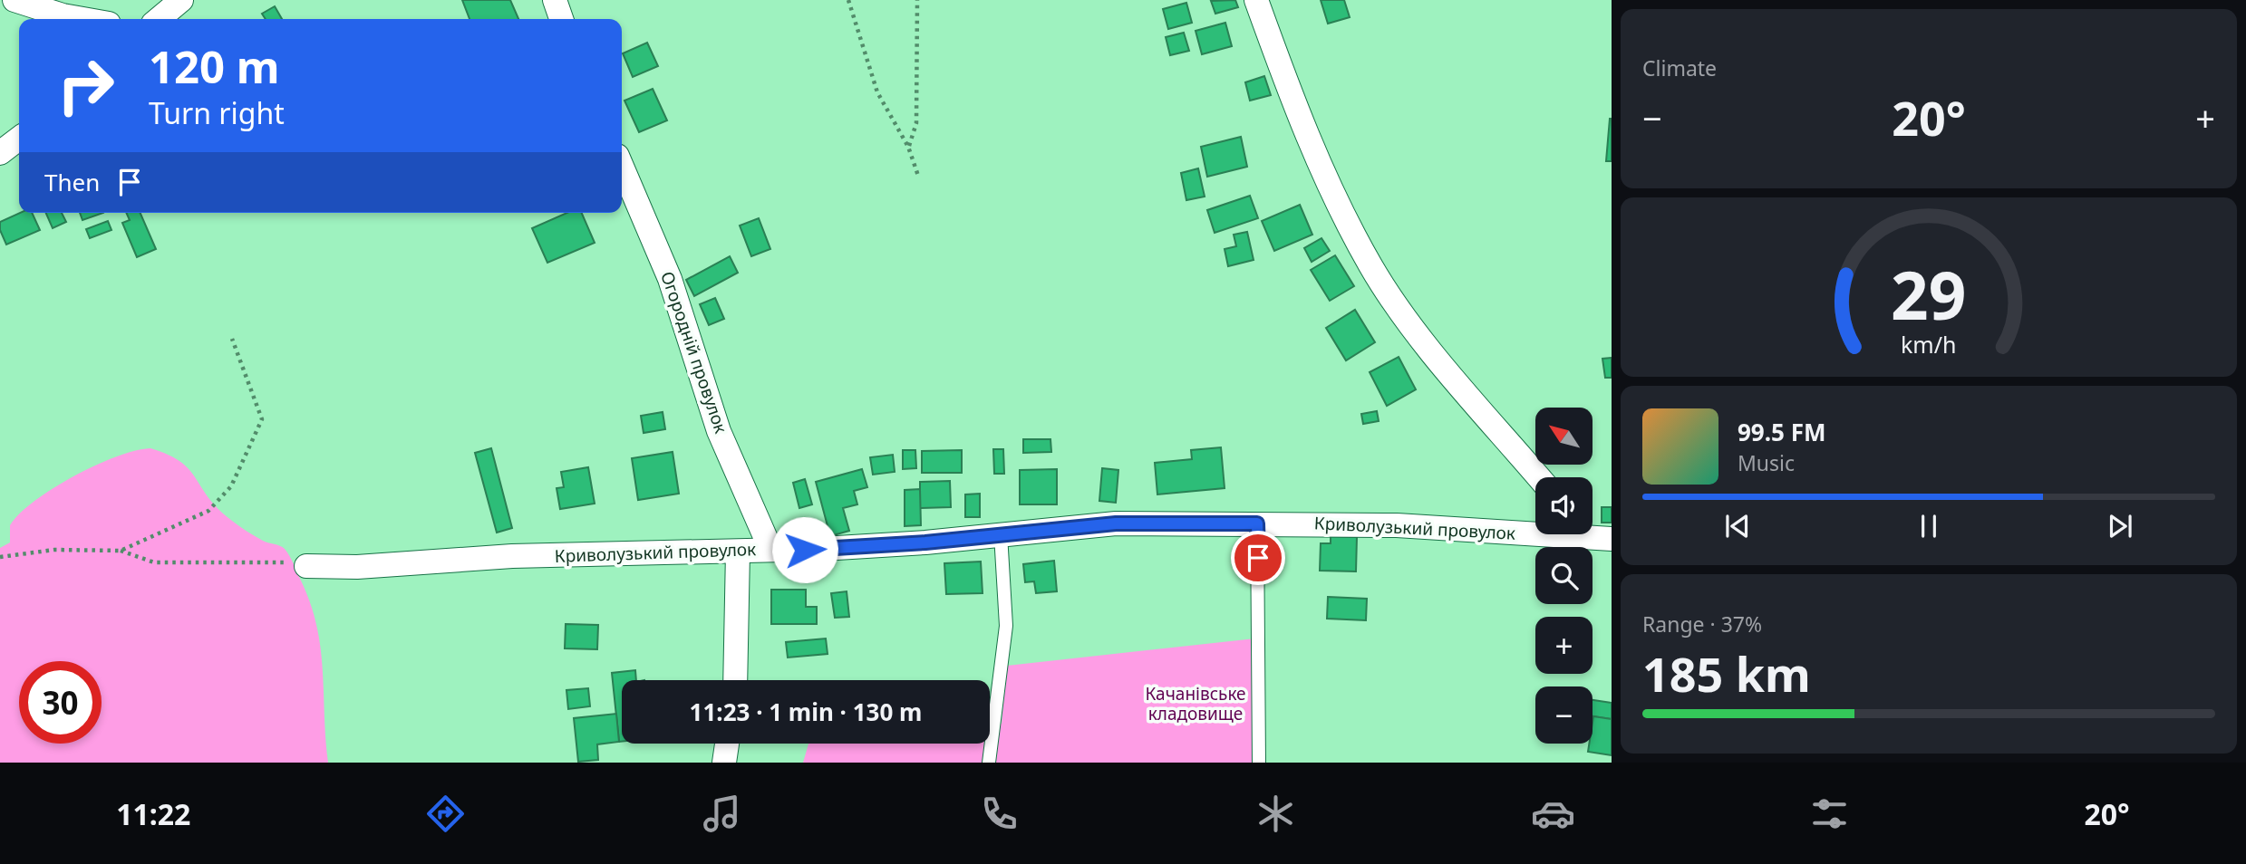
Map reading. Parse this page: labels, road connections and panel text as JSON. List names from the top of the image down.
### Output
{
  "streets": {
    "street": ["Огородній провулок", "Криволузький провулок"]
  },
  "crossings": [
    ["Огородній провулок", "Криволузький провулок"]
  ],
  "parks": ["Качанівське кладовище"],
  "north": "top left",
  "page": {
    "tile": [
      "Climate",
      ["Range · 37%", "185 km"]
    ],
    "turn": ["120 m", "Turn right"],
    "heat": ["−", "20°", "+"],
    "then": "Then",
    "map_buttons": ["+", "−"],
    "song": ["99.5 FM", "Music"],
    "limit": "30",
    "trip": "11:23 · 1 min · 130 m",
    "tabs": ["11:22", "20°"],
    "gauge": ["29", "km/h"]
  }
}
